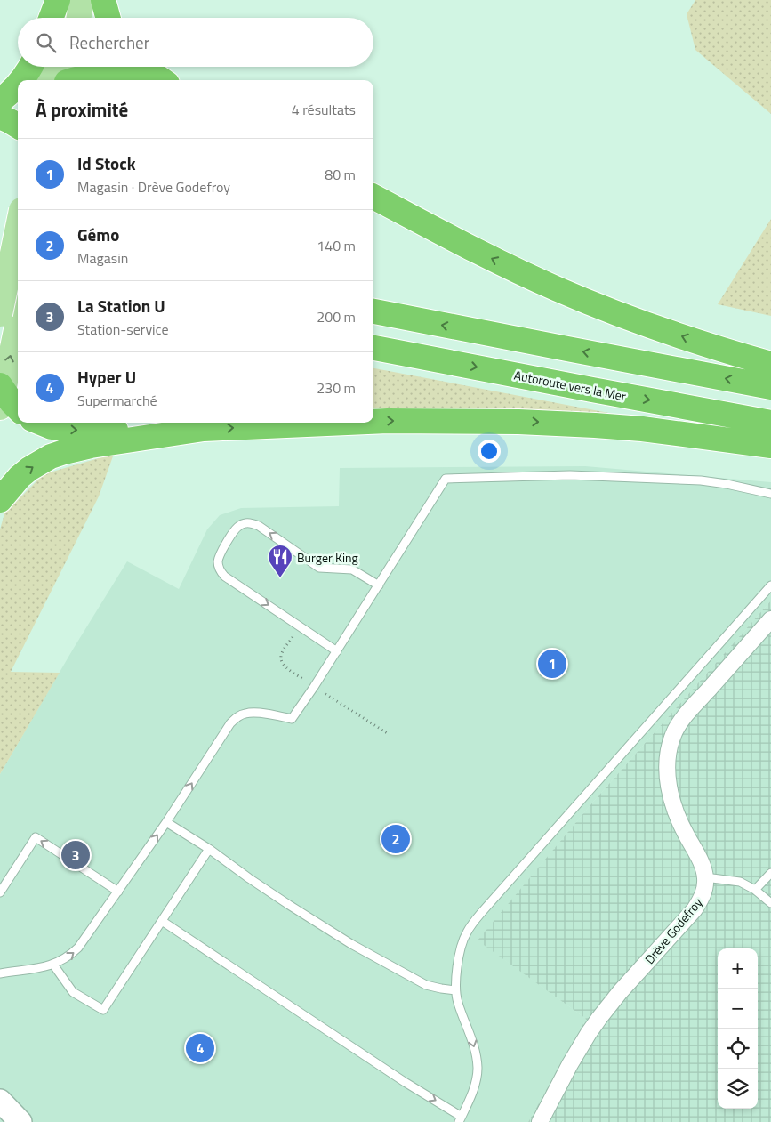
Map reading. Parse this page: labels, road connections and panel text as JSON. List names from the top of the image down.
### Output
{
  "streets": {
    "highway": ["Autoroute vers la Mer"],
    "street": ["Drève Godefroy"]
  },
  "places": {
    "restaurant": ["Burger King"]
  },
  "page": {
    "search": "Rechercher",
    "heading": ["À proximité", "4 résultats"],
    "list": [
      {
        "mark": "1",
        "name": "Id Stock",
        "note": "Magasin · Drève Godefroy",
        "value": "80 m"
      },
      {
        "mark": "2",
        "name": "Gémo",
        "note": "Magasin",
        "value": "140 m"
      },
      {
        "mark": "3",
        "name": "La Station U",
        "note": "Station-service",
        "value": "200 m"
      },
      {
        "mark": "4",
        "name": "Hyper U",
        "note": "Supermarché",
        "value": "230 m"
      }
    ],
    "pins": [
      "1",
      "2",
      "3",
      "4"
    ],
    "map_buttons": ["+", "−"]
  }
}
